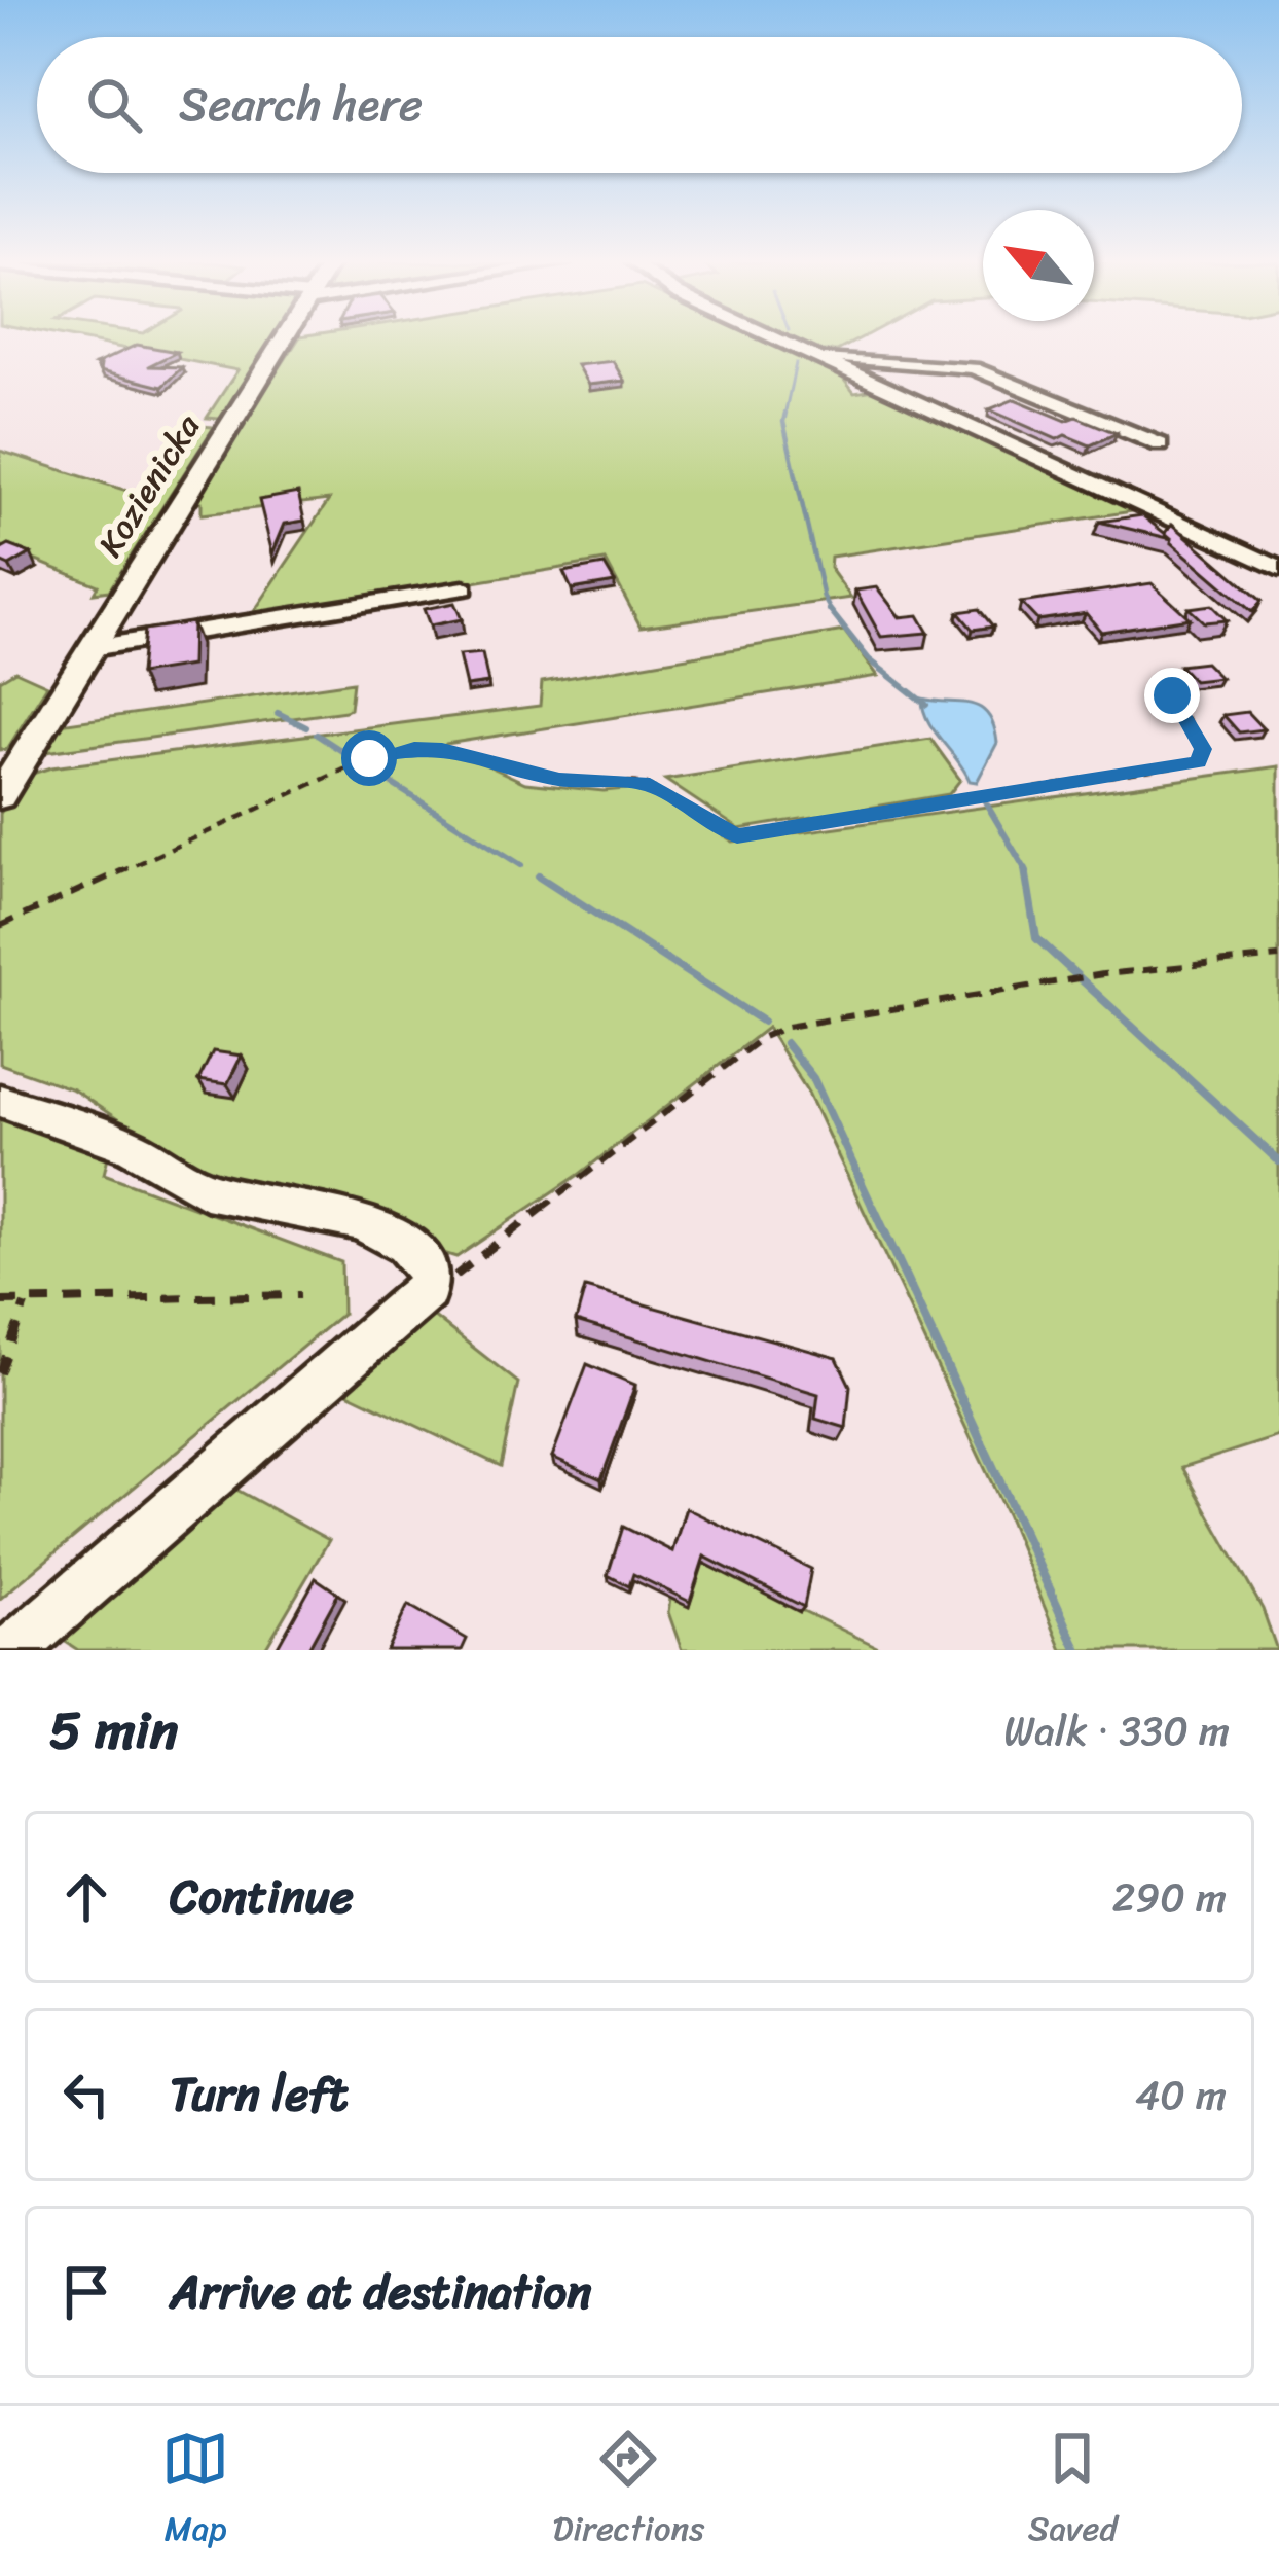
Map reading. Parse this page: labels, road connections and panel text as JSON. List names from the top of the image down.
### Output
{
  "streets": {
    "main road": ["Kozienicka"]
  },
  "north": "top left",
  "page": {
    "search": "Search here",
    "heading": ["5 min", "Walk · 330 m"],
    "list": [
      ["Continue", "290 m"],
      ["Turn left", "40 m"],
      "Arrive at destination"
    ],
    "nav": ["Map", "Directions", "Saved"]
  }
}
